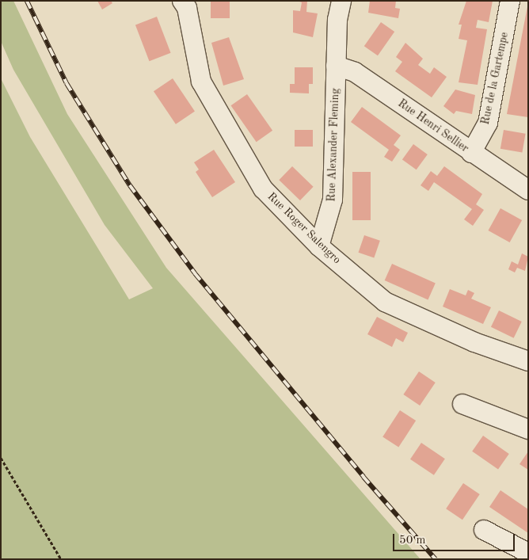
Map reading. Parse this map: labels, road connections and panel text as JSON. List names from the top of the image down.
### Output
{
  "streets": {
    "street": [
      "Rue de la Gartempe",
      "Rue Henri Sellier",
      "Rue Alexander Fleming",
      "Rue Roger Salengro"
    ]
  },
  "crossings": [
    ["Rue de la Gartempe", "Rue Henri Sellier"],
    ["Rue Henri Sellier", "Rue Alexander Fleming"],
    ["Rue Alexander Fleming", "Rue Roger Salengro"]
  ],
  "scale_bar": "50 m"
}
